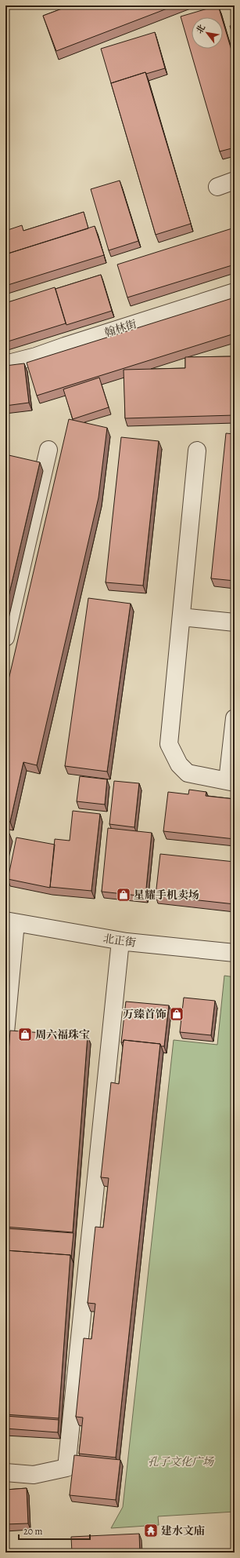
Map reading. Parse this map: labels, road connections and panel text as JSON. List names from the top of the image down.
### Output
{
  "streets": {
    "street": ["翰林街", "北正街"]
  },
  "parks": ["孔子文化广场"],
  "places": {
    "shop": ["星耀手机卖场", "万臻首饰", "周六福珠宝"],
    "temple": ["建水文庙"]
  },
  "scale_bar": "20 m",
  "north": "top left"
}
